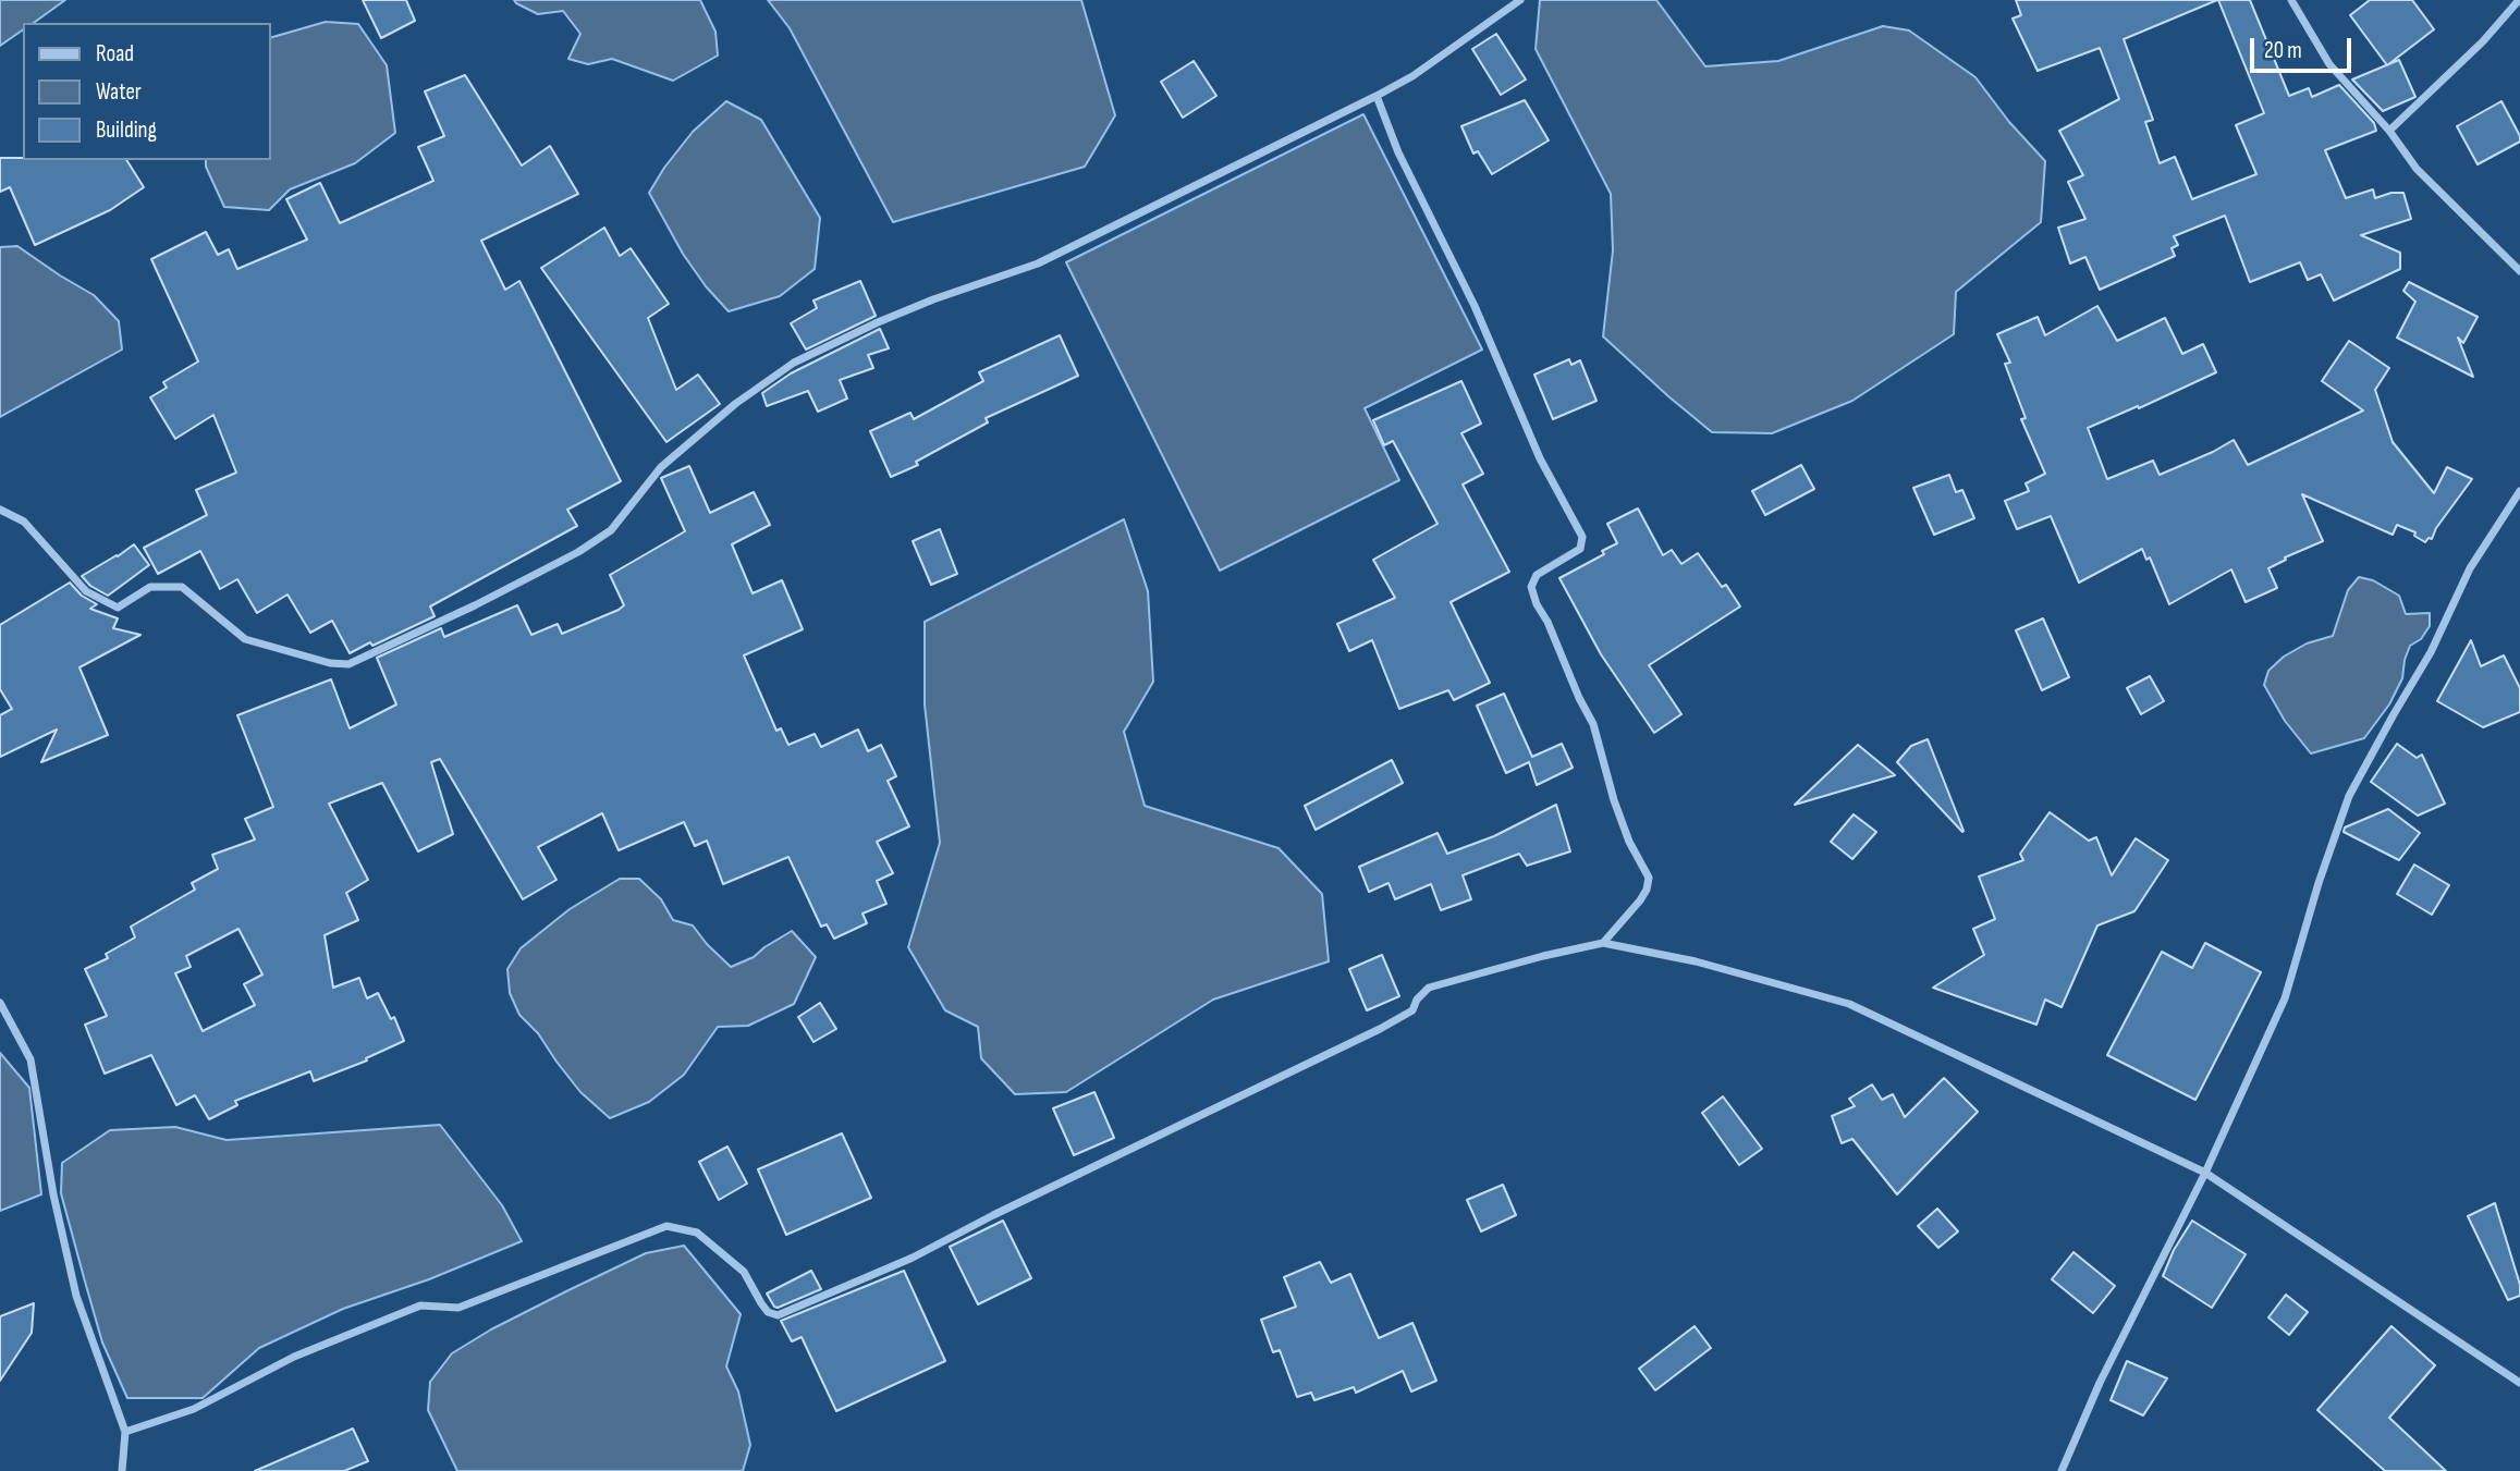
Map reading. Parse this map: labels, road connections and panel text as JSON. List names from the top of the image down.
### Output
{
  "legend": ["Road", "Water", "Building"],
  "scale_bar": "20 m"
}
